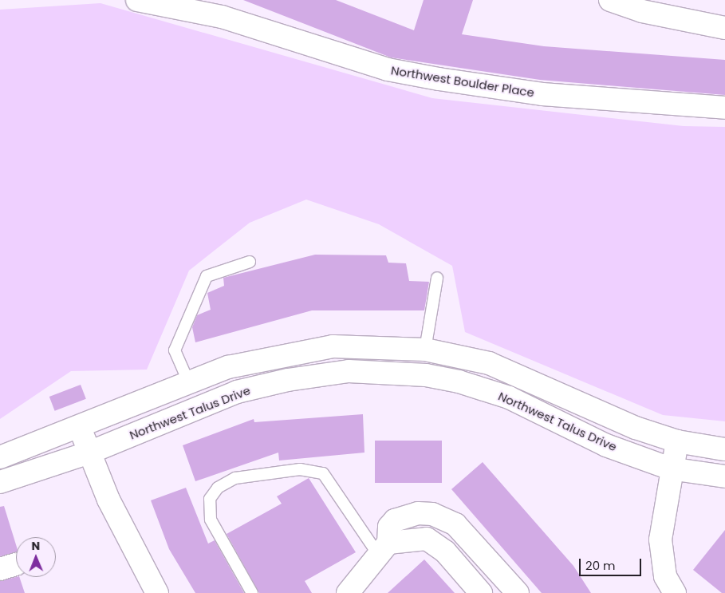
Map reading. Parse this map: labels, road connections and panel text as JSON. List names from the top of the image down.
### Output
{
  "streets": {
    "street": ["Northwest Boulder Place", "Northwest Talus Drive"]
  },
  "scale_bar": "20 m",
  "north": "top"
}
